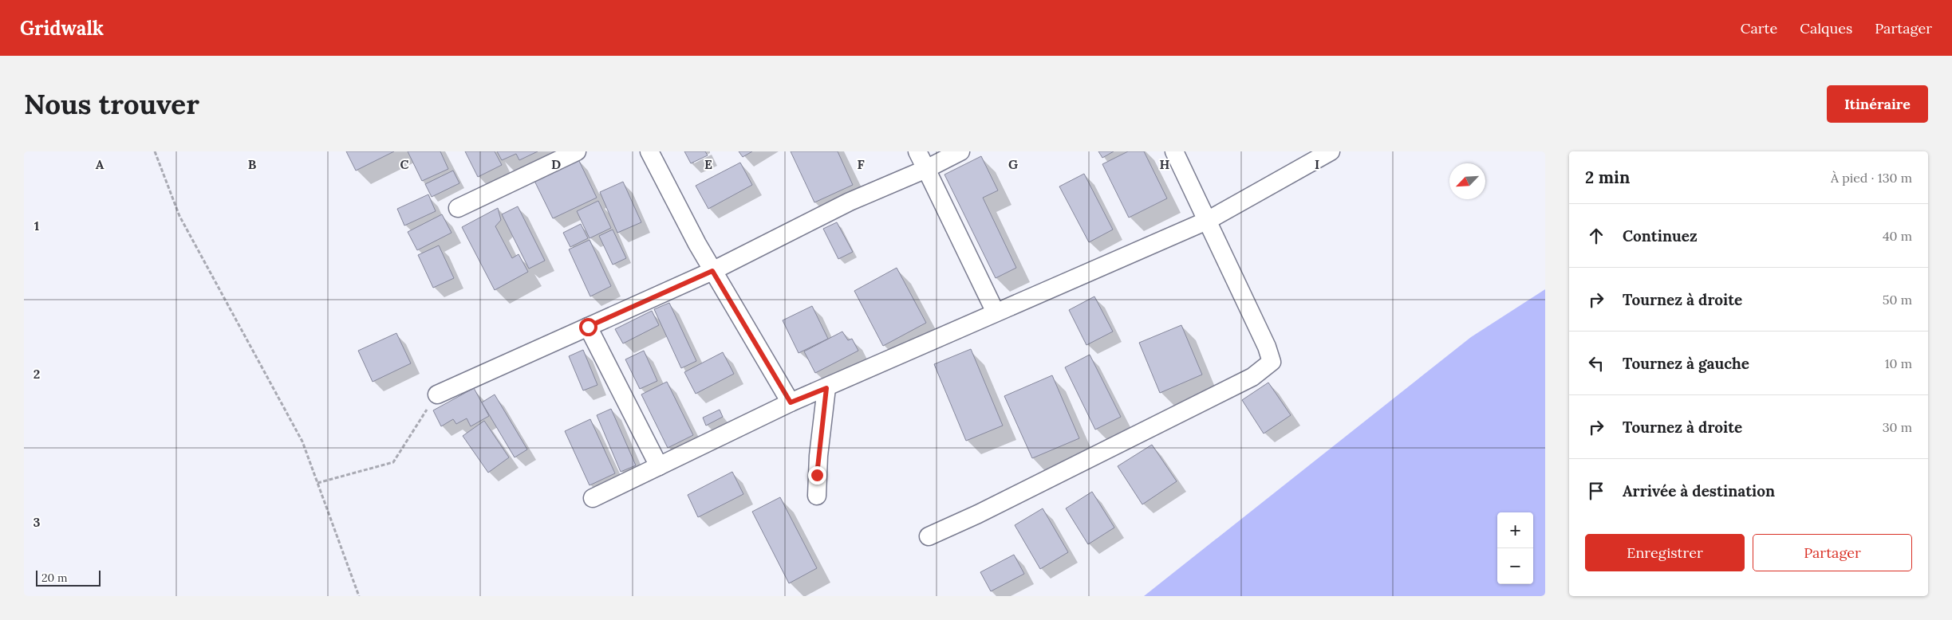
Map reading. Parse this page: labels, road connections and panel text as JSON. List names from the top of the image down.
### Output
{
  "scale_bar": "20 m",
  "north": "bottom left",
  "page": {
    "header": "Gridwalk",
    "nav": ["Carte", "Calques", "Partager"],
    "buttons": [
      "Itinéraire",
      ["Enregistrer", "Partager"]
    ],
    "title": "Nous trouver",
    "heading": ["2 min", "À pied · 130 m"],
    "list": [
      ["Continuez", "40 m"],
      ["Tournez à droite", "50 m"],
      ["Tournez à gauche", "10 m"],
      ["Tournez à droite", "30 m"],
      "Arrivée à destination"
    ],
    "map_buttons": ["+", "−"],
    "scale": "20 m"
  },
  "grid": {
    "columns": [
      "A",
      "B",
      "C",
      "D",
      "E",
      "F",
      "G",
      "H",
      "I"
    ],
    "rows": ["1", "2", "3"]
  }
}
